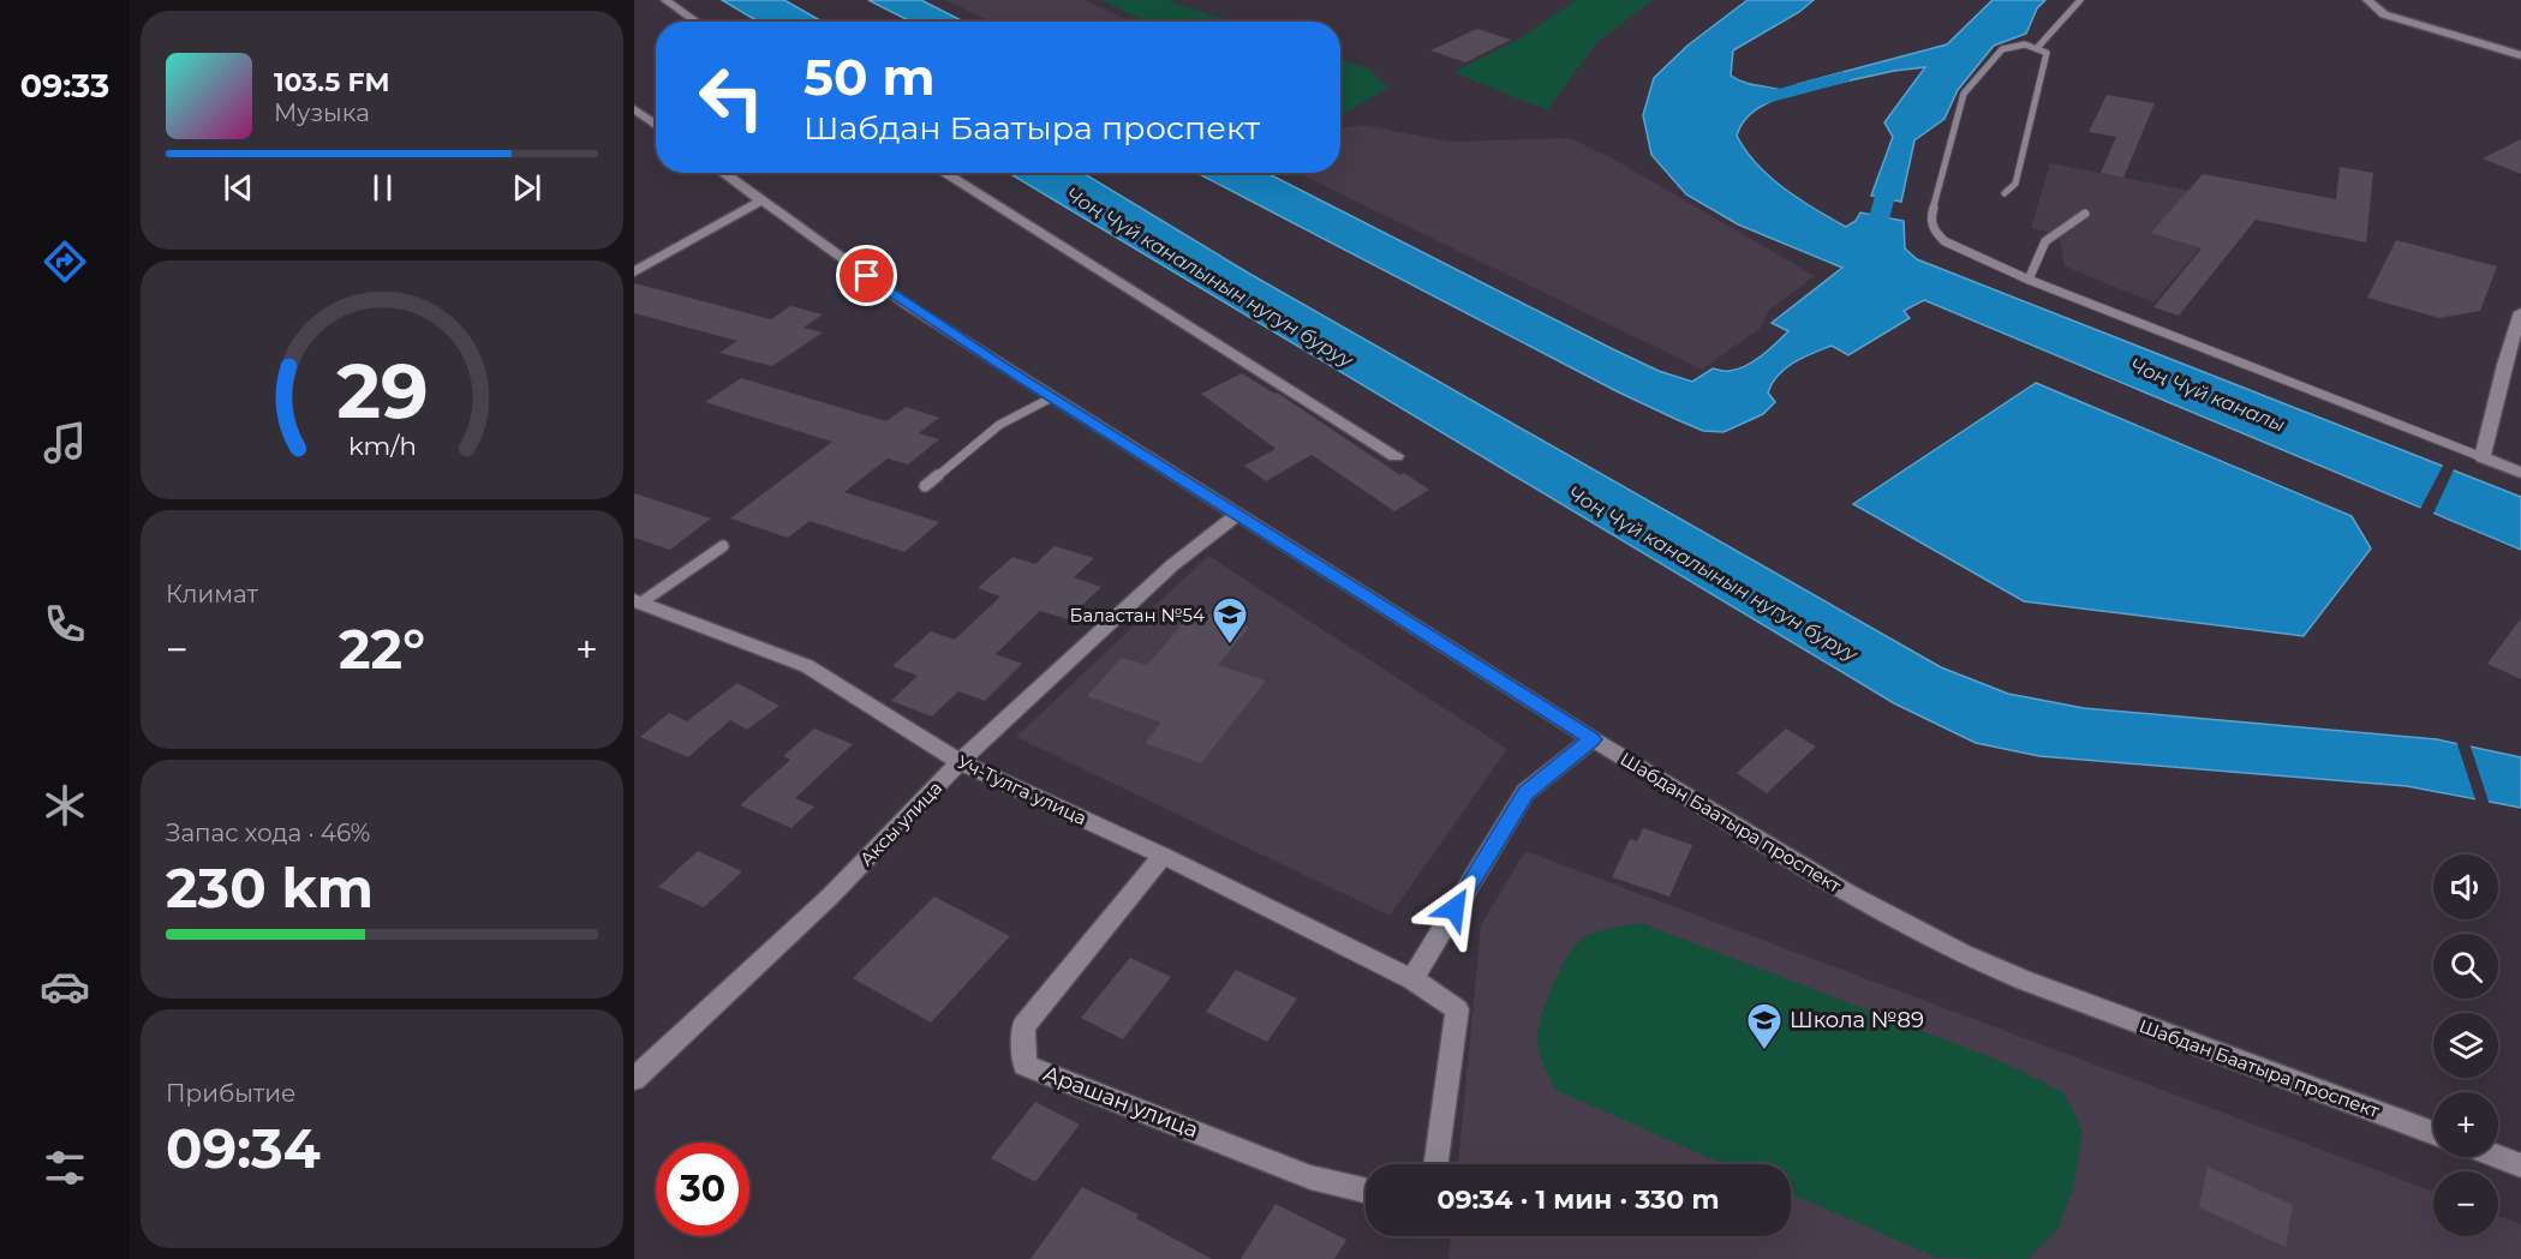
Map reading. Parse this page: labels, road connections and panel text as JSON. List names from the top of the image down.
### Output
{
  "streets": {
    "street": [
      "Уч-Тулга улица",
      "Шабдан Баатыра проспект",
      "Аксы улица",
      "Арашан улица"
    ]
  },
  "crossings": [
    ["Уч-Тулга улица", "Аксы улица"],
    ["Уч-Тулга улица", "Арашан улица"],
    ["Шабдан Баатыра проспект", "Аксы улица"]
  ],
  "water": ["Чоң Чүй каналынын нугун буруу", "Чоң Чүй каналы"],
  "places": {
    "school or university": ["Баластан №54", "Школа №89"]
  },
  "page": {
    "tabs": "09:33",
    "turn": ["50 m", "Шабдан Баатыра проспект"],
    "song": ["103.5 FM", "Музыка"],
    "tile": [
      "Климат",
      ["Запас хода · 46%", "230 km"],
      ["Прибытие", "09:34"]
    ],
    "heat": ["−", "22°", "+"],
    "map_buttons": ["+", "−"],
    "limit": "30",
    "trip": "09:34 · 1 мин · 330 m",
    "gauge": ["29", "km/h"]
  }
}
